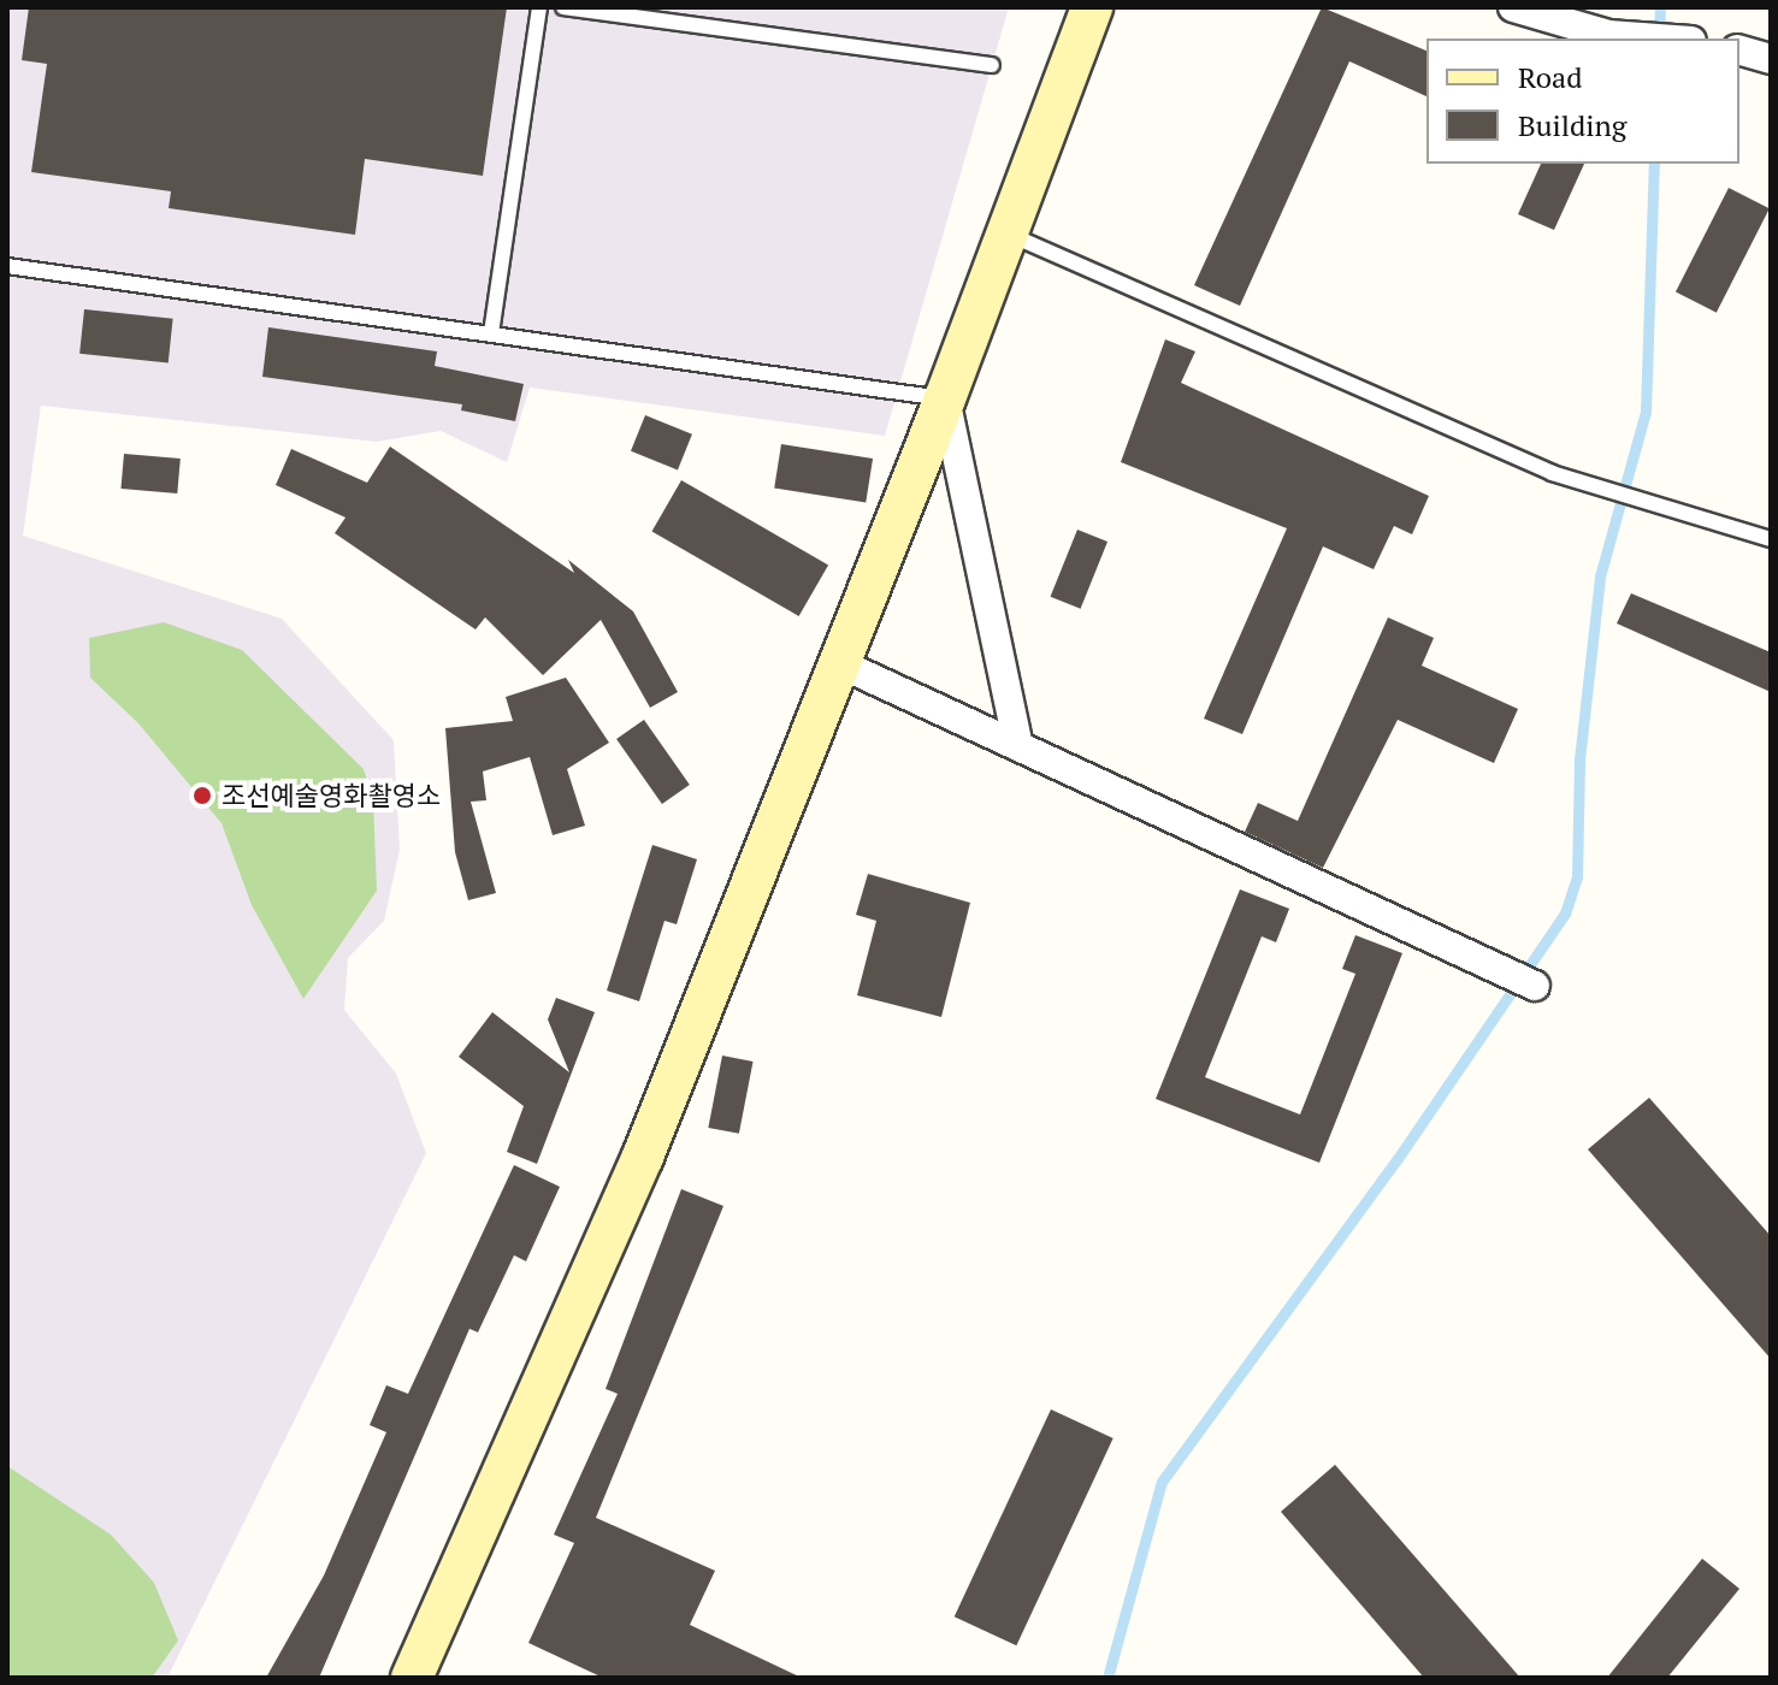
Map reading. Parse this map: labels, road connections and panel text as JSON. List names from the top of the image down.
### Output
{
  "places": ["조선예술영화촬영소"],
  "legend": ["Road", "Building"]
}
